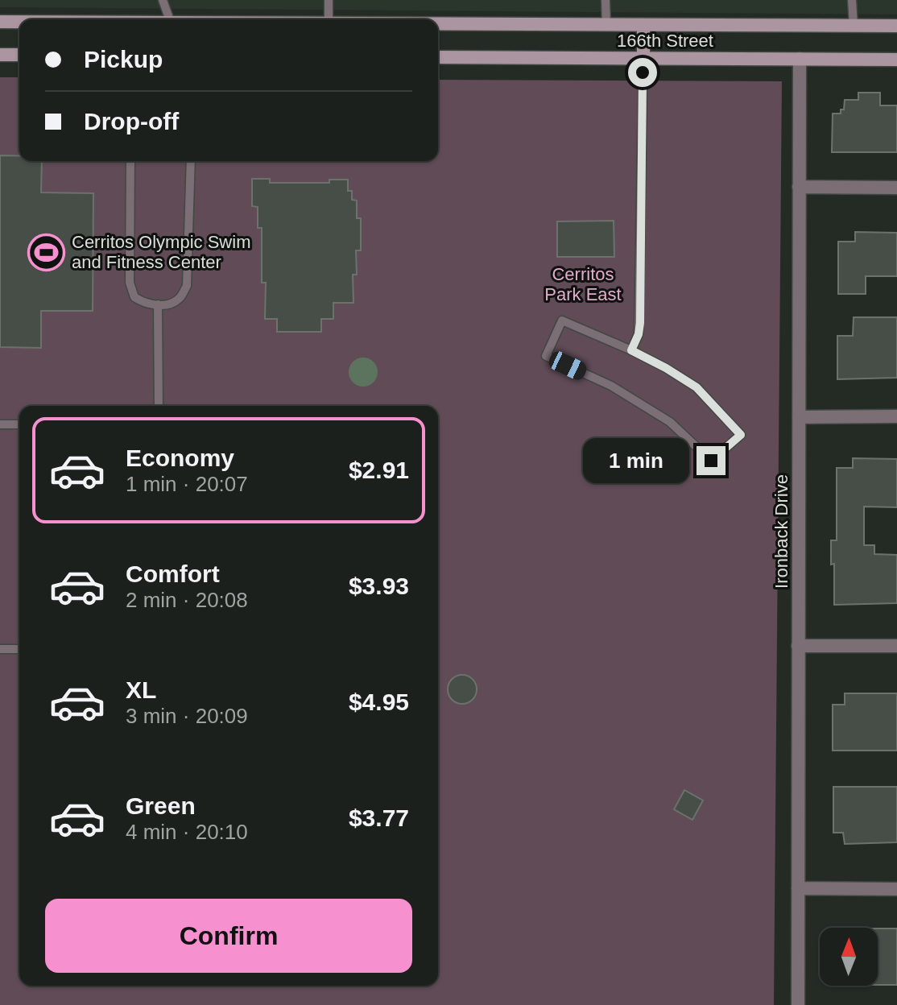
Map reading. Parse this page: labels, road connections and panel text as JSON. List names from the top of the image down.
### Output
{
  "streets": {
    "street": ["166th Street", "Ironback Drive"]
  },
  "crossings": [
    ["166th Street", "Ironback Drive"]
  ],
  "parks": ["Cerritos Park East"],
  "places": {
    "sports": ["Cerritos Olympic Swim and Fitness Center"]
  },
  "north": "top",
  "page": {
    "banner": ["Pickup", "Drop-off"],
    "list": [
      {
        "name": "Economy",
        "note": "1 min · 20:07",
        "value": "$2.91"
      },
      {
        "name": "Comfort",
        "note": "2 min · 20:08",
        "value": "$3.93"
      },
      {
        "name": "XL",
        "note": "3 min · 20:09",
        "value": "$4.95"
      },
      {
        "name": "Green",
        "note": "4 min · 20:10",
        "value": "$3.77"
      }
    ],
    "bubble": "1 min",
    "buttons": "Confirm"
  }
}
